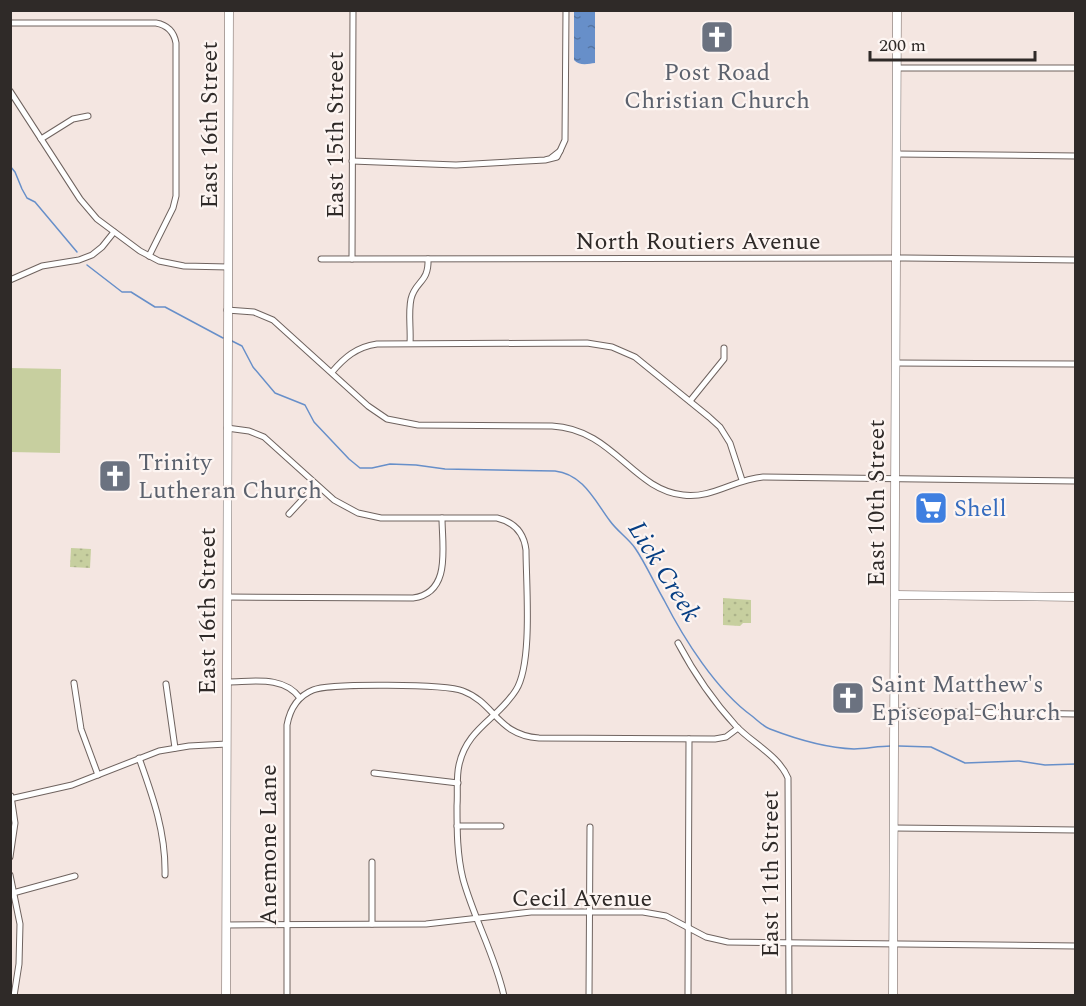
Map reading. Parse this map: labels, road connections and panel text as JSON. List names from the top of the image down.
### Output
{
  "streets": {
    "street": [
      "East 16th Street",
      "East 15th Street",
      "North Routiers Avenue",
      "East 10th Street",
      "Anemone Lane",
      "East 11th Street",
      "Cecil Avenue"
    ]
  },
  "crossings": [
    ["East 16th Street", "Cecil Avenue"],
    ["East 15th Street", "North Routiers Avenue"],
    ["North Routiers Avenue", "East 10th Street"],
    ["East 10th Street", "Cecil Avenue"],
    ["Anemone Lane", "Cecil Avenue"],
    ["East 11th Street", "Cecil Avenue"]
  ],
  "water": ["Lick Creek"],
  "places": {
    "church": ["Post Road Christian Church", "Trinity Lutheran Church", "Saint Matthew's Episcopal Church"],
    "supermarket": ["Shell"]
  },
  "scale_bar": "200 m"
}
